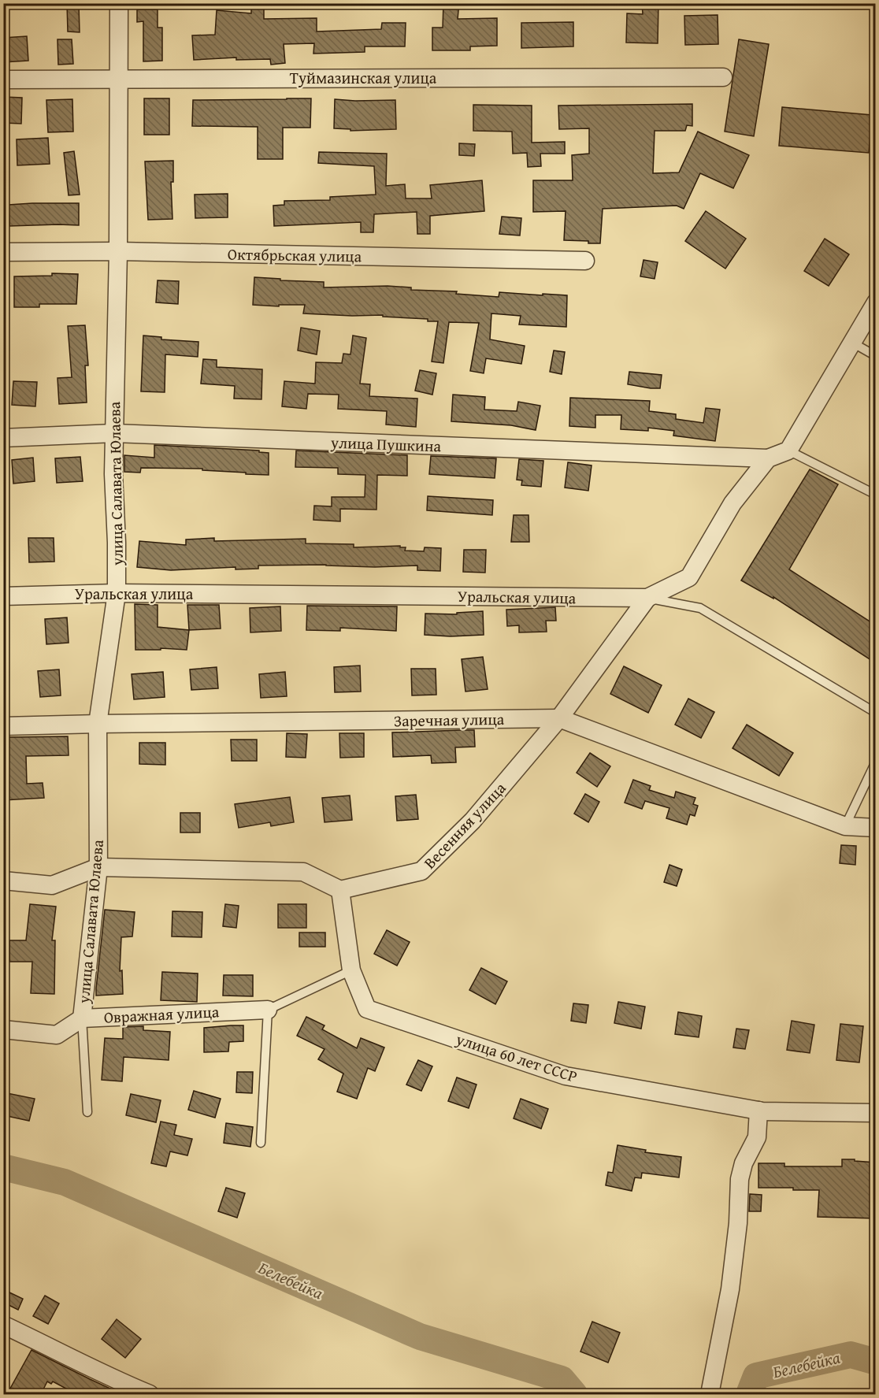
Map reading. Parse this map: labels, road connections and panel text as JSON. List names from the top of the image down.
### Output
{
  "streets": {
    "street": [
      "Туймазинская улица",
      "Октябрьская улица",
      "улица Пушкина",
      "улица Салавата Юлаева",
      "Уральская улица",
      "Заречная улица",
      "Весенняя улица",
      "Овражная улица",
      "улица 60 лет СССР"
    ]
  },
  "crossings": [
    ["Туймазинская улица", "улица Салавата Юлаева"],
    ["Октябрьская улица", "улица Салавата Юлаева"],
    ["улица Пушкина", "улица Салавата Юлаева"],
    ["улица Пушкина", "Уральская улица"],
    ["улица Салавата Юлаева", "Уральская улица"],
    ["улица Салавата Юлаева", "Заречная улица"],
    ["улица Салавата Юлаева", "Овражная улица"],
    ["Уральская улица", "Весенняя улица"],
    ["Заречная улица", "Весенняя улица"],
    ["Весенняя улица", "улица 60 лет СССР"]
  ],
  "water": ["Белебейка"]
}
